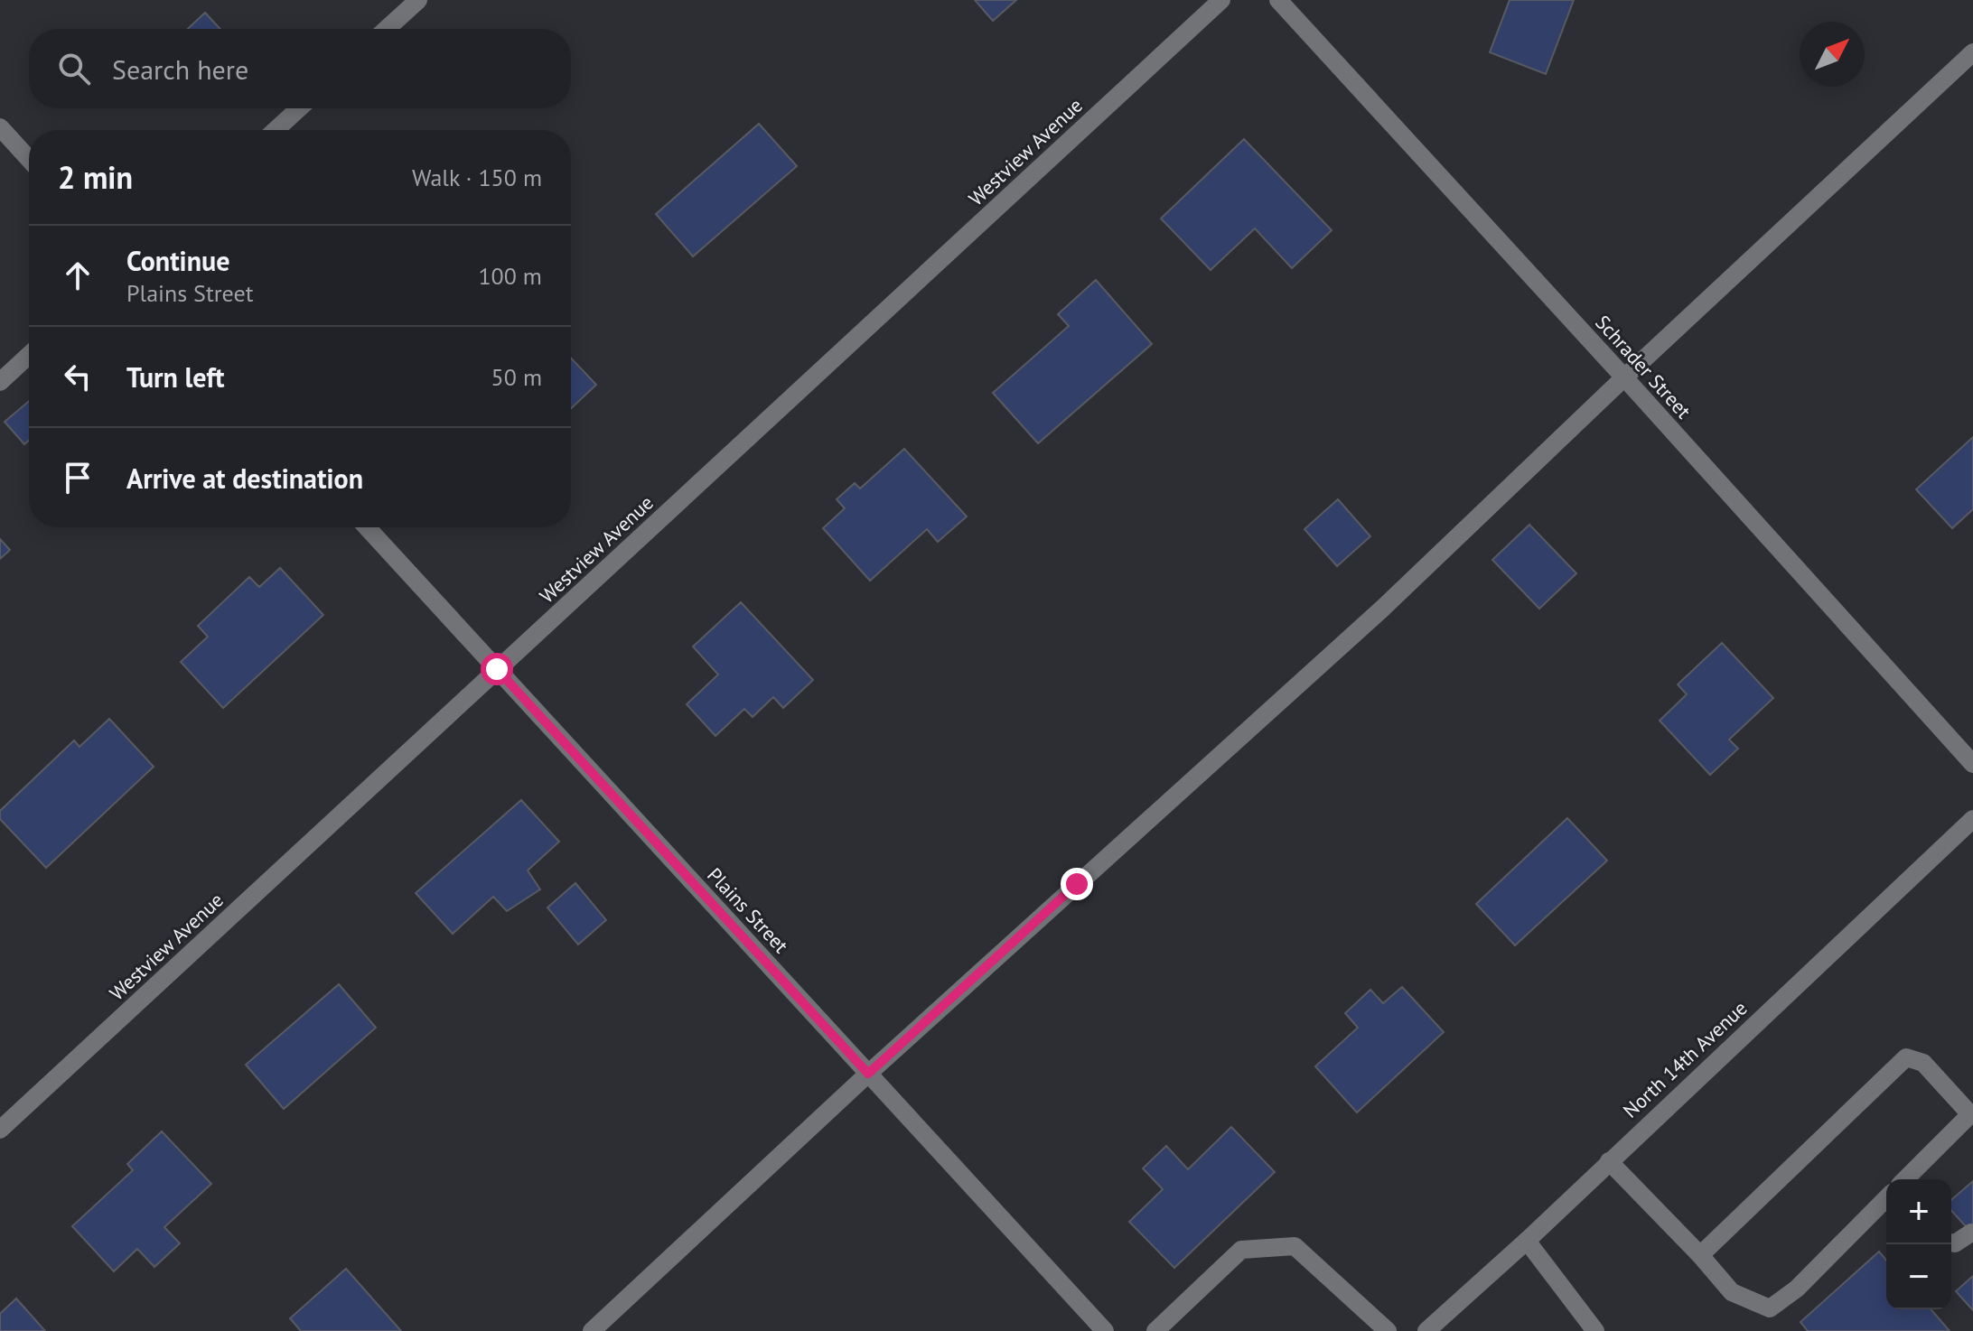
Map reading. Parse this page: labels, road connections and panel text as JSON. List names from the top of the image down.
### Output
{
  "streets": {
    "street": [
      "Westview Avenue",
      "Schrader Street",
      "Plains Street",
      "North 14th Avenue"
    ]
  },
  "crossings": [
    ["Westview Avenue", "Plains Street"]
  ],
  "north": "top right",
  "page": {
    "search": "Search here",
    "heading": ["2 min", "Walk · 150 m"],
    "list": [
      ["Continue", "Plains Street", "100 m"],
      ["Turn left", "50 m"],
      "Arrive at destination"
    ],
    "map_buttons": ["+", "−"]
  }
}
